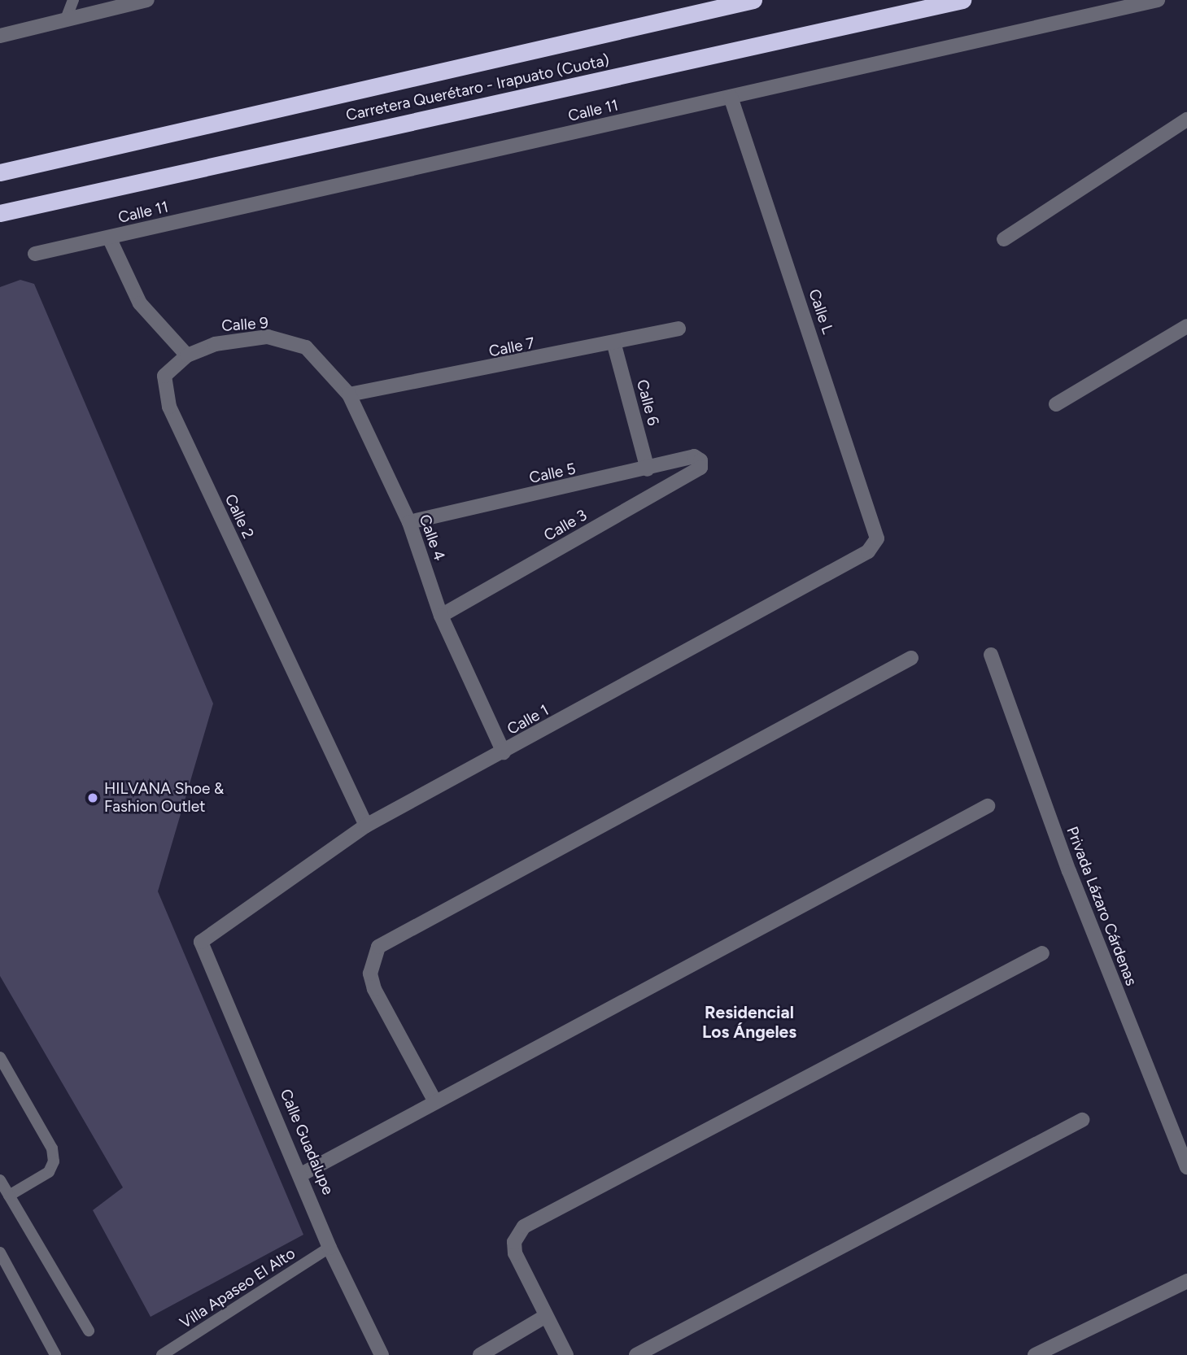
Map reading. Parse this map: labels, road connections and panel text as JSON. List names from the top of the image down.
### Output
{
  "streets": {
    "highway": ["Carretera Querétaro - Irapuato (Cuota)"],
    "street": [
      "Calle 11",
      "Calle L",
      "Calle 9",
      "Calle 7",
      "Calle 6",
      "Calle 5",
      "Calle 2",
      "Calle 3",
      "Calle 4",
      "Calle 1",
      "Privada Lázaro Cárdenas",
      "Calle Guadalupe"
    ],
    "lane": ["Villa Apaseo El Alto"]
  },
  "crossings": [
    ["Calle 11", "Calle L"],
    ["Calle L", "Calle 1"],
    ["Calle 9", "Calle 2"],
    ["Calle 9", "Calle 4"],
    ["Calle 7", "Calle 6"],
    ["Calle 7", "Calle 4"],
    ["Calle 6", "Calle 5"],
    ["Calle 5", "Calle 3"],
    ["Calle 5", "Calle 4"],
    ["Calle 2", "Calle 1"],
    ["Calle 3", "Calle 4"],
    ["Calle 4", "Calle 1"],
    ["Calle 1", "Calle Guadalupe"],
    ["Calle Guadalupe", "Villa Apaseo El Alto"]
  ],
  "districts": ["Residencial Los Ángeles"],
  "places": ["HILVANA Shoe & Fashion Outlet"]
}
